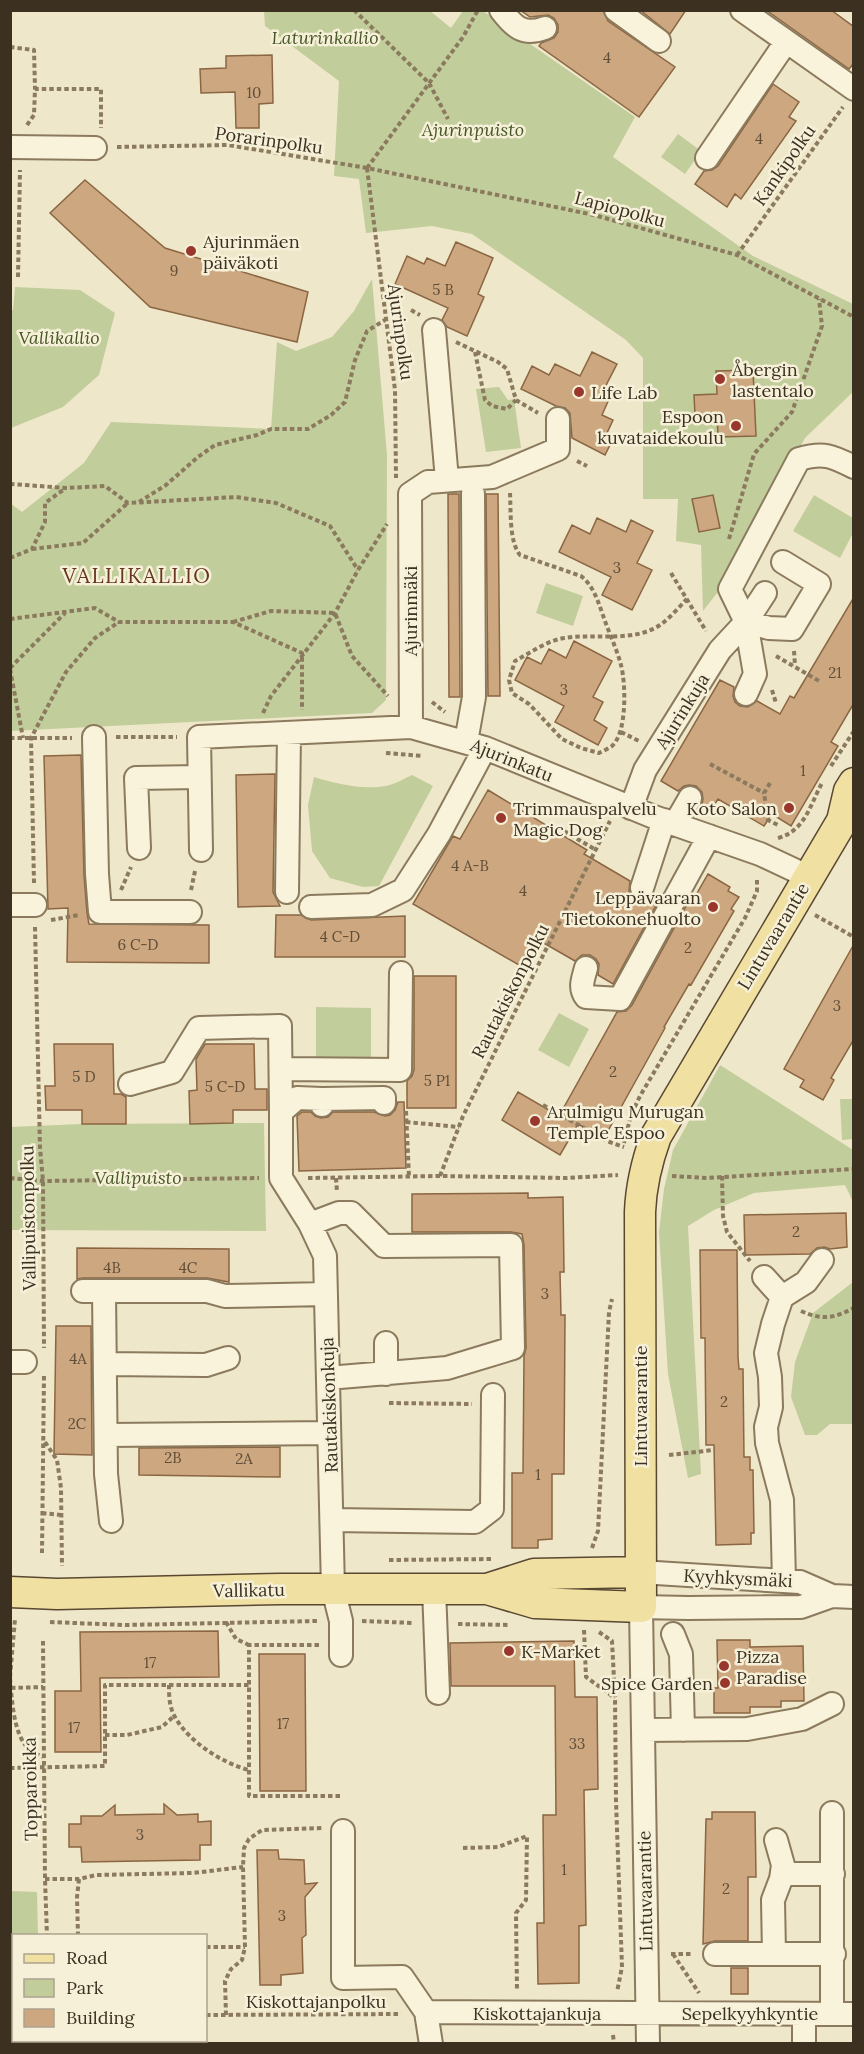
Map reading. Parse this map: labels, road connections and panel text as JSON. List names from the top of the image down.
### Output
{
  "streets": {
    "main road": ["Lintuvaarantie", "Vallikatu"],
    "street": [
      "Ajurinmäki",
      "Ajurinkuja",
      "Ajurinkatu",
      "Rautakiskonkuja",
      "Kyyhkysmäki",
      "Kiskottajankuja",
      "Sepelkyyhkyntie"
    ],
    "path": [
      "Porarinpolku",
      "Kankipolku",
      "Lapiopolku",
      "Ajurinpolku",
      "Rautakiskonpolku",
      "Vallipuistonpolku",
      "Topparoikka",
      "Kiskottajanpolku"
    ]
  },
  "crossings": [
    ["Porarinpolku", "Lapiopolku"],
    ["Porarinpolku", "Ajurinpolku"],
    ["Kankipolku", "Lapiopolku"],
    ["Lapiopolku", "Ajurinpolku"],
    ["Ajurinpolku", "Ajurinmäki"],
    ["Ajurinmäki", "Ajurinkatu"],
    ["Ajurinkuja", "Ajurinkatu"],
    ["Ajurinkatu", "Lintuvaarantie"],
    ["Lintuvaarantie", "Kyyhkysmäki"],
    ["Lintuvaarantie", "Vallikatu"],
    ["Lintuvaarantie", "Kiskottajankuja"],
    ["Lintuvaarantie", "Sepelkyyhkyntie"],
    ["Rautakiskonkuja", "Vallikatu"],
    ["Kyyhkysmäki", "Vallikatu"],
    ["Kiskottajanpolku", "Kiskottajankuja"],
    ["Kiskottajankuja", "Sepelkyyhkyntie"]
  ],
  "districts": ["VALLIKALLIO"],
  "parks": [
    "Laturinkallio",
    "Ajurinpuisto",
    "Vallikallio",
    "Vallipuisto"
  ],
  "places": [
    "Ajurinmäen päiväkoti",
    "Åbergin lastentalo",
    "Life Lab",
    "Espoon kuvataidekoulu",
    "Koto Salon",
    "Trimmauspalvelu Magic Dog",
    "Leppävaaran Tietokonehuolto",
    "Arulmigu Murugan Temple Espoo",
    "K-Market",
    "Pizza Paradise",
    "Spice Garden"
  ],
  "house_numbers": [
    "4",
    "10",
    "4",
    "9",
    "5 B",
    "3",
    "21",
    "3",
    "1",
    "4 A-B",
    "4",
    "4 C-D",
    "6 C-D",
    "2",
    "3",
    "2",
    "5 D",
    "5 P1",
    "5 C-D",
    "2",
    "4B",
    "4C",
    "3",
    "4A",
    "2",
    "2C",
    "2B",
    "2A",
    "1",
    "17",
    "17",
    "17",
    "33",
    "3",
    "1",
    "2",
    "3"
  ],
  "legend": ["Road", "Park", "Building"]
}
